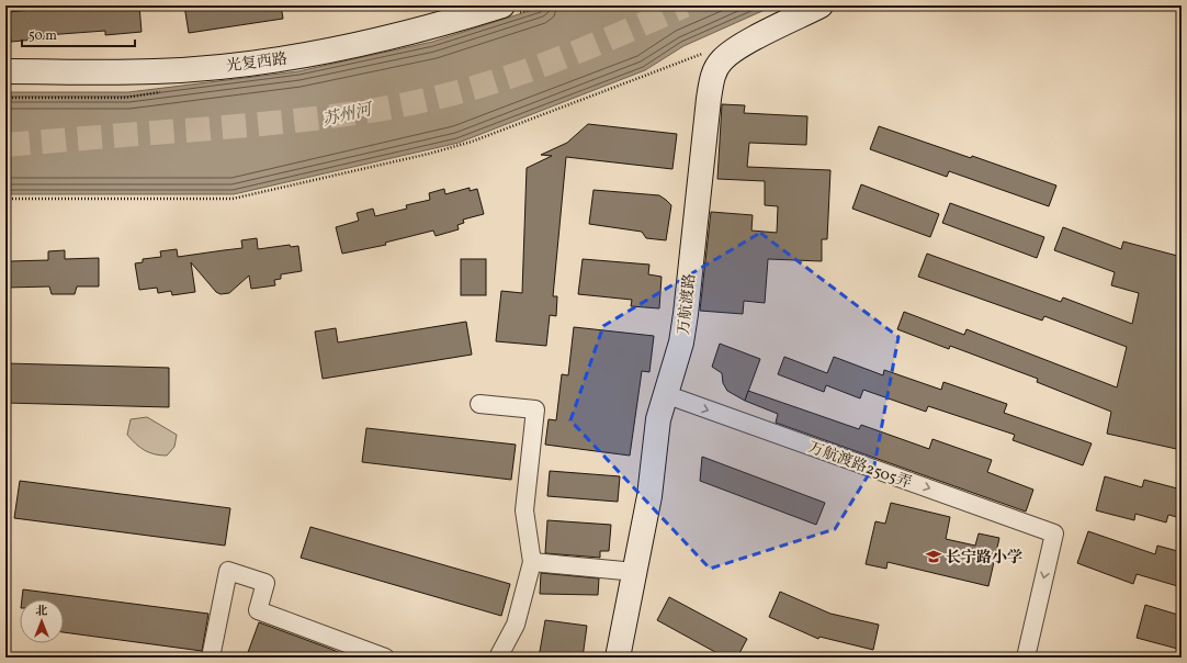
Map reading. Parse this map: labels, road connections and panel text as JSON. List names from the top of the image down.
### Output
{
  "streets": {
    "street": ["光复西路", "万航渡路", "万航渡路2505弄"]
  },
  "crossings": [
    ["万航渡路", "万航渡路2505弄"]
  ],
  "one_way": ["万航渡路2505弄"],
  "water": ["苏州河"],
  "places": {
    "school or university": ["长宁路小学"]
  },
  "scale_bar": "50 m",
  "north": "top"
}
